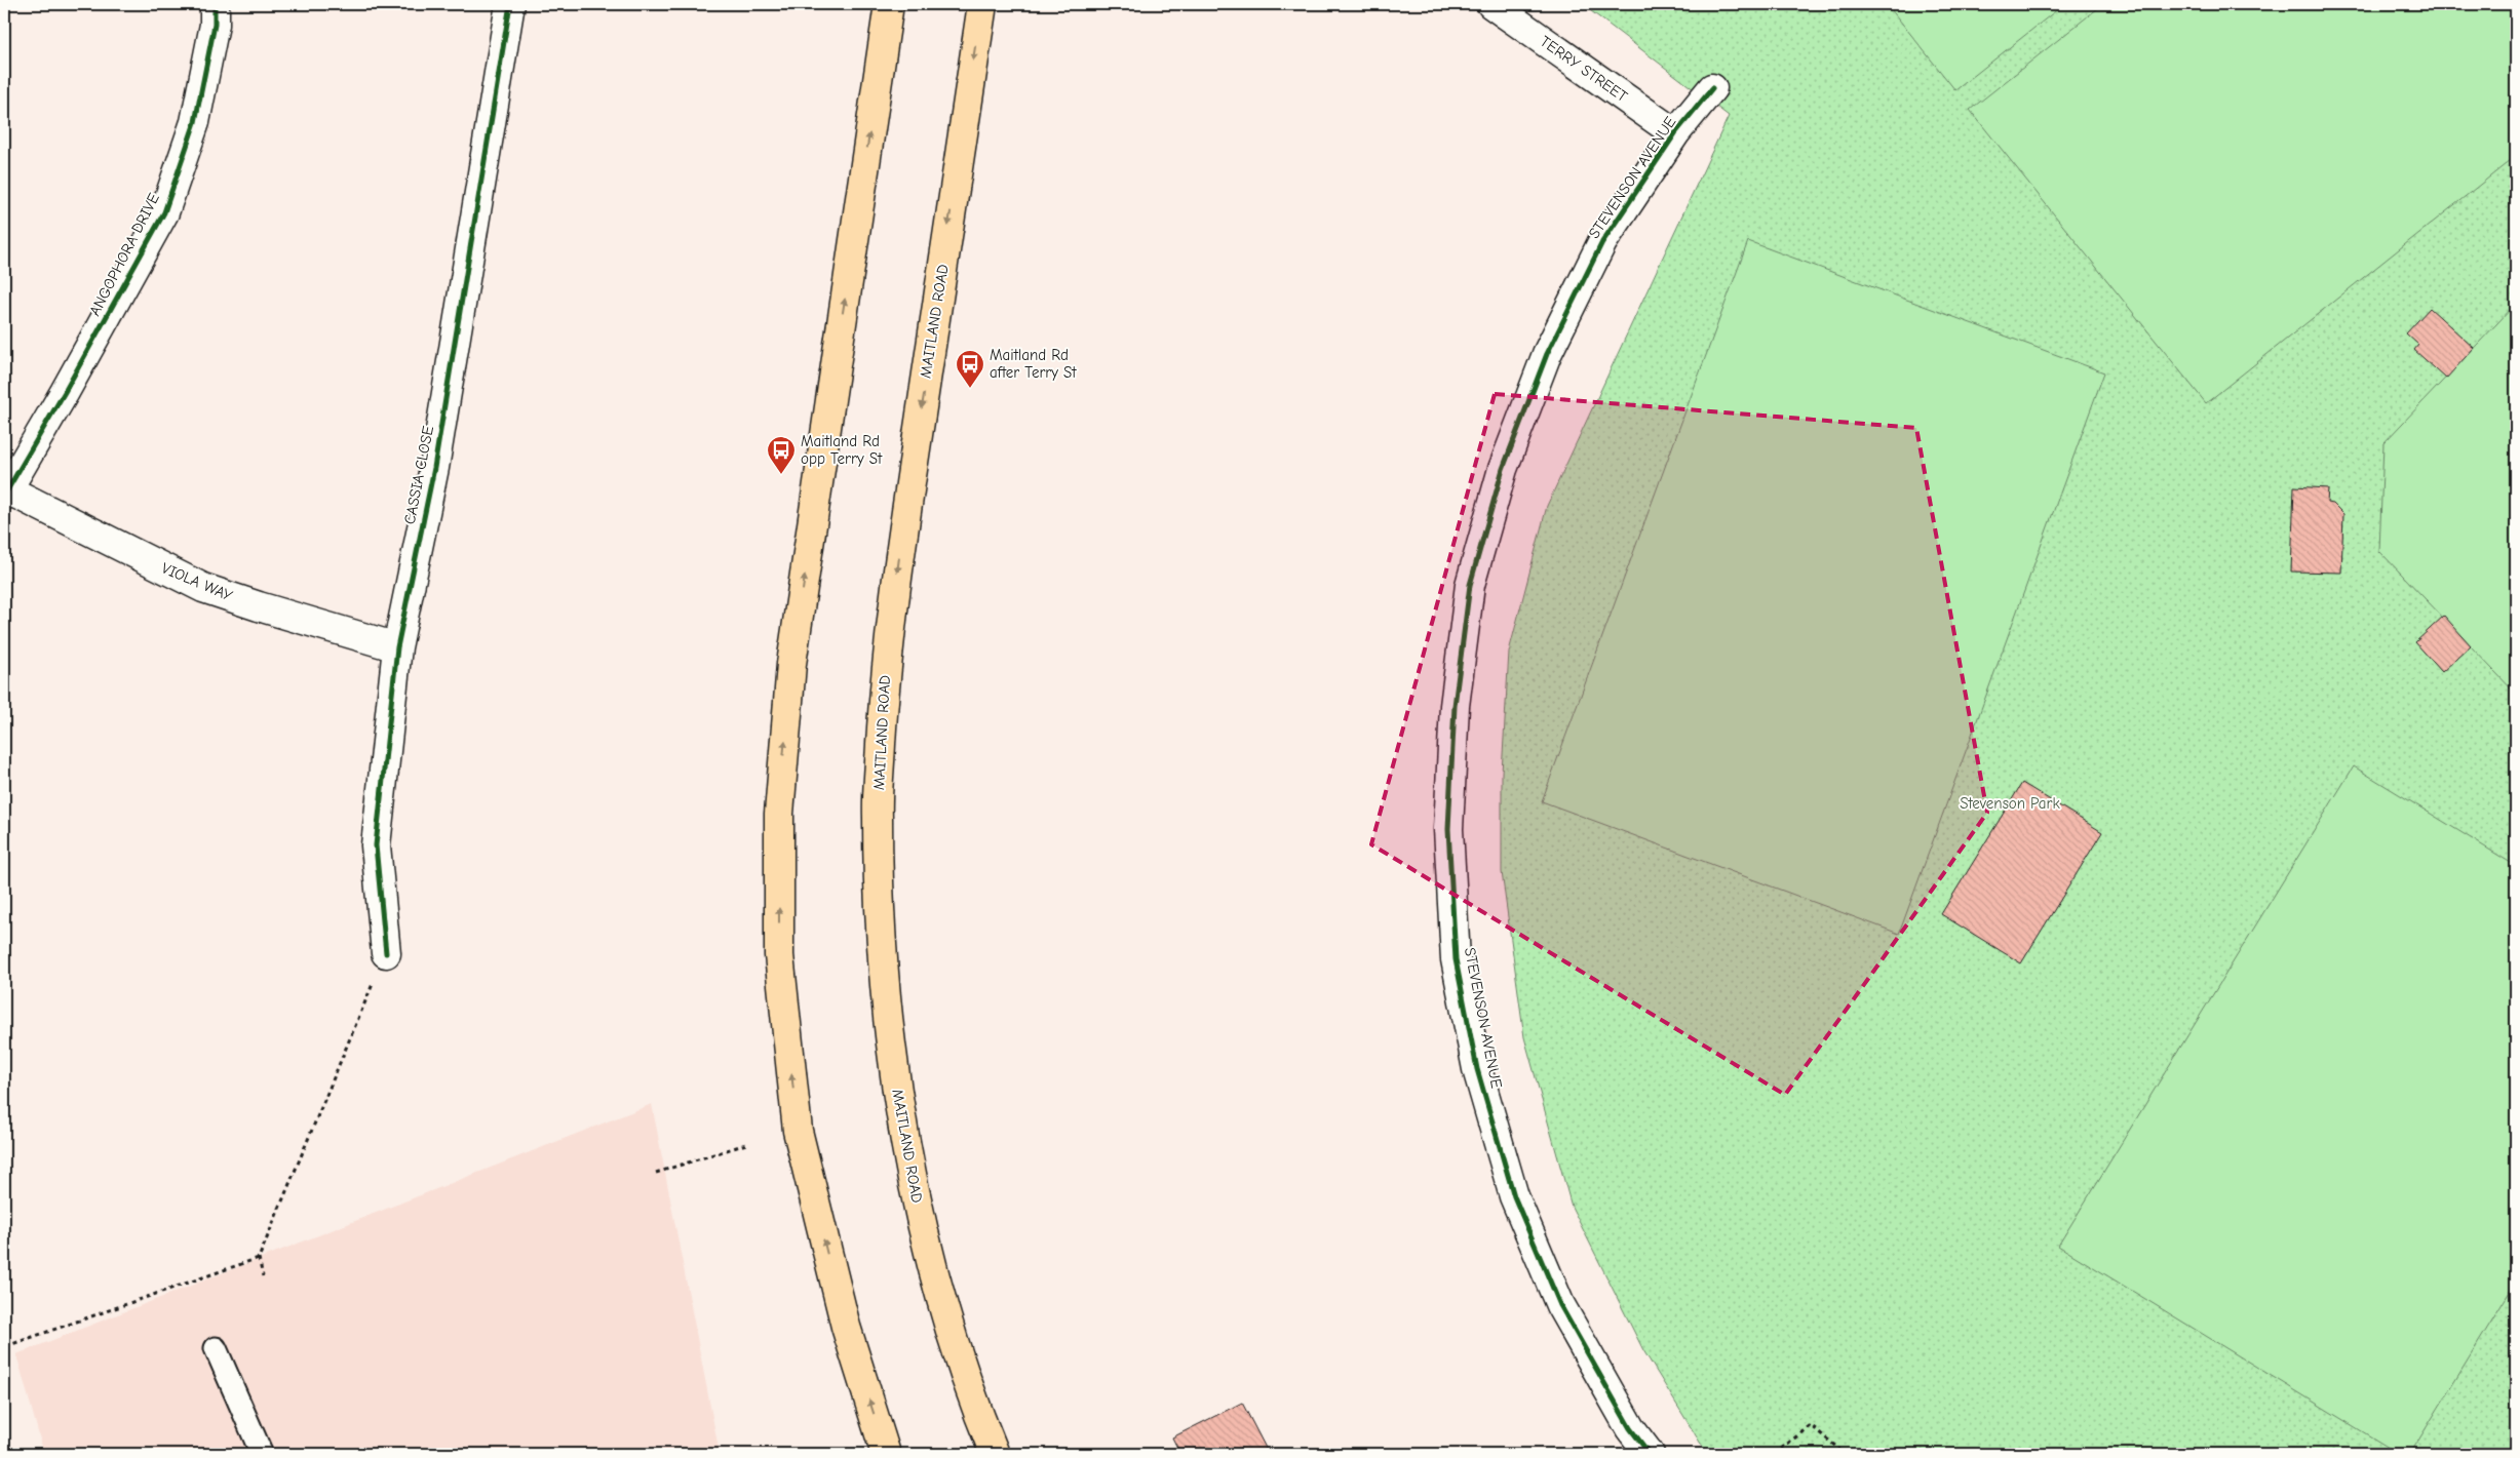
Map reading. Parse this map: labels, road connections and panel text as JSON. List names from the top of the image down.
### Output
{
  "streets": {
    "main road": ["MAITLAND ROAD"],
    "street": [
      "TERRY STREET",
      "STEVENSON AVENUE",
      "ANGOPHORA DRIVE",
      "CASSIA CLOSE",
      "VIOLA WAY"
    ]
  },
  "crossings": [
    ["TERRY STREET", "STEVENSON AVENUE"],
    ["ANGOPHORA DRIVE", "VIOLA WAY"],
    ["CASSIA CLOSE", "VIOLA WAY"]
  ],
  "parks": ["Stevenson Park"],
  "places": {
    "bus stop": ["Maitland Rd after Terry St", "Maitland Rd opp Terry St"]
  }
}
